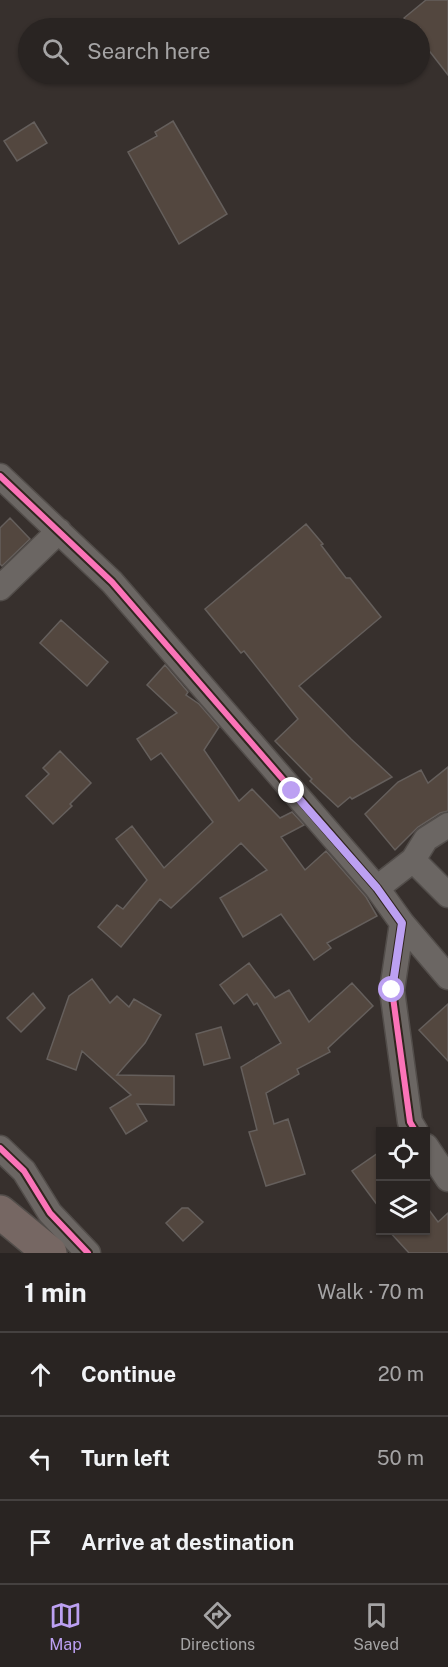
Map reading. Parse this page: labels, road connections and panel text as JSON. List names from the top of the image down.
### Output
{
  "page": {
    "search": "Search here",
    "heading": ["1 min", "Walk · 70 m"],
    "list": [
      ["Continue", "20 m"],
      ["Turn left", "50 m"],
      "Arrive at destination"
    ],
    "nav": ["Map", "Directions", "Saved"]
  }
}
